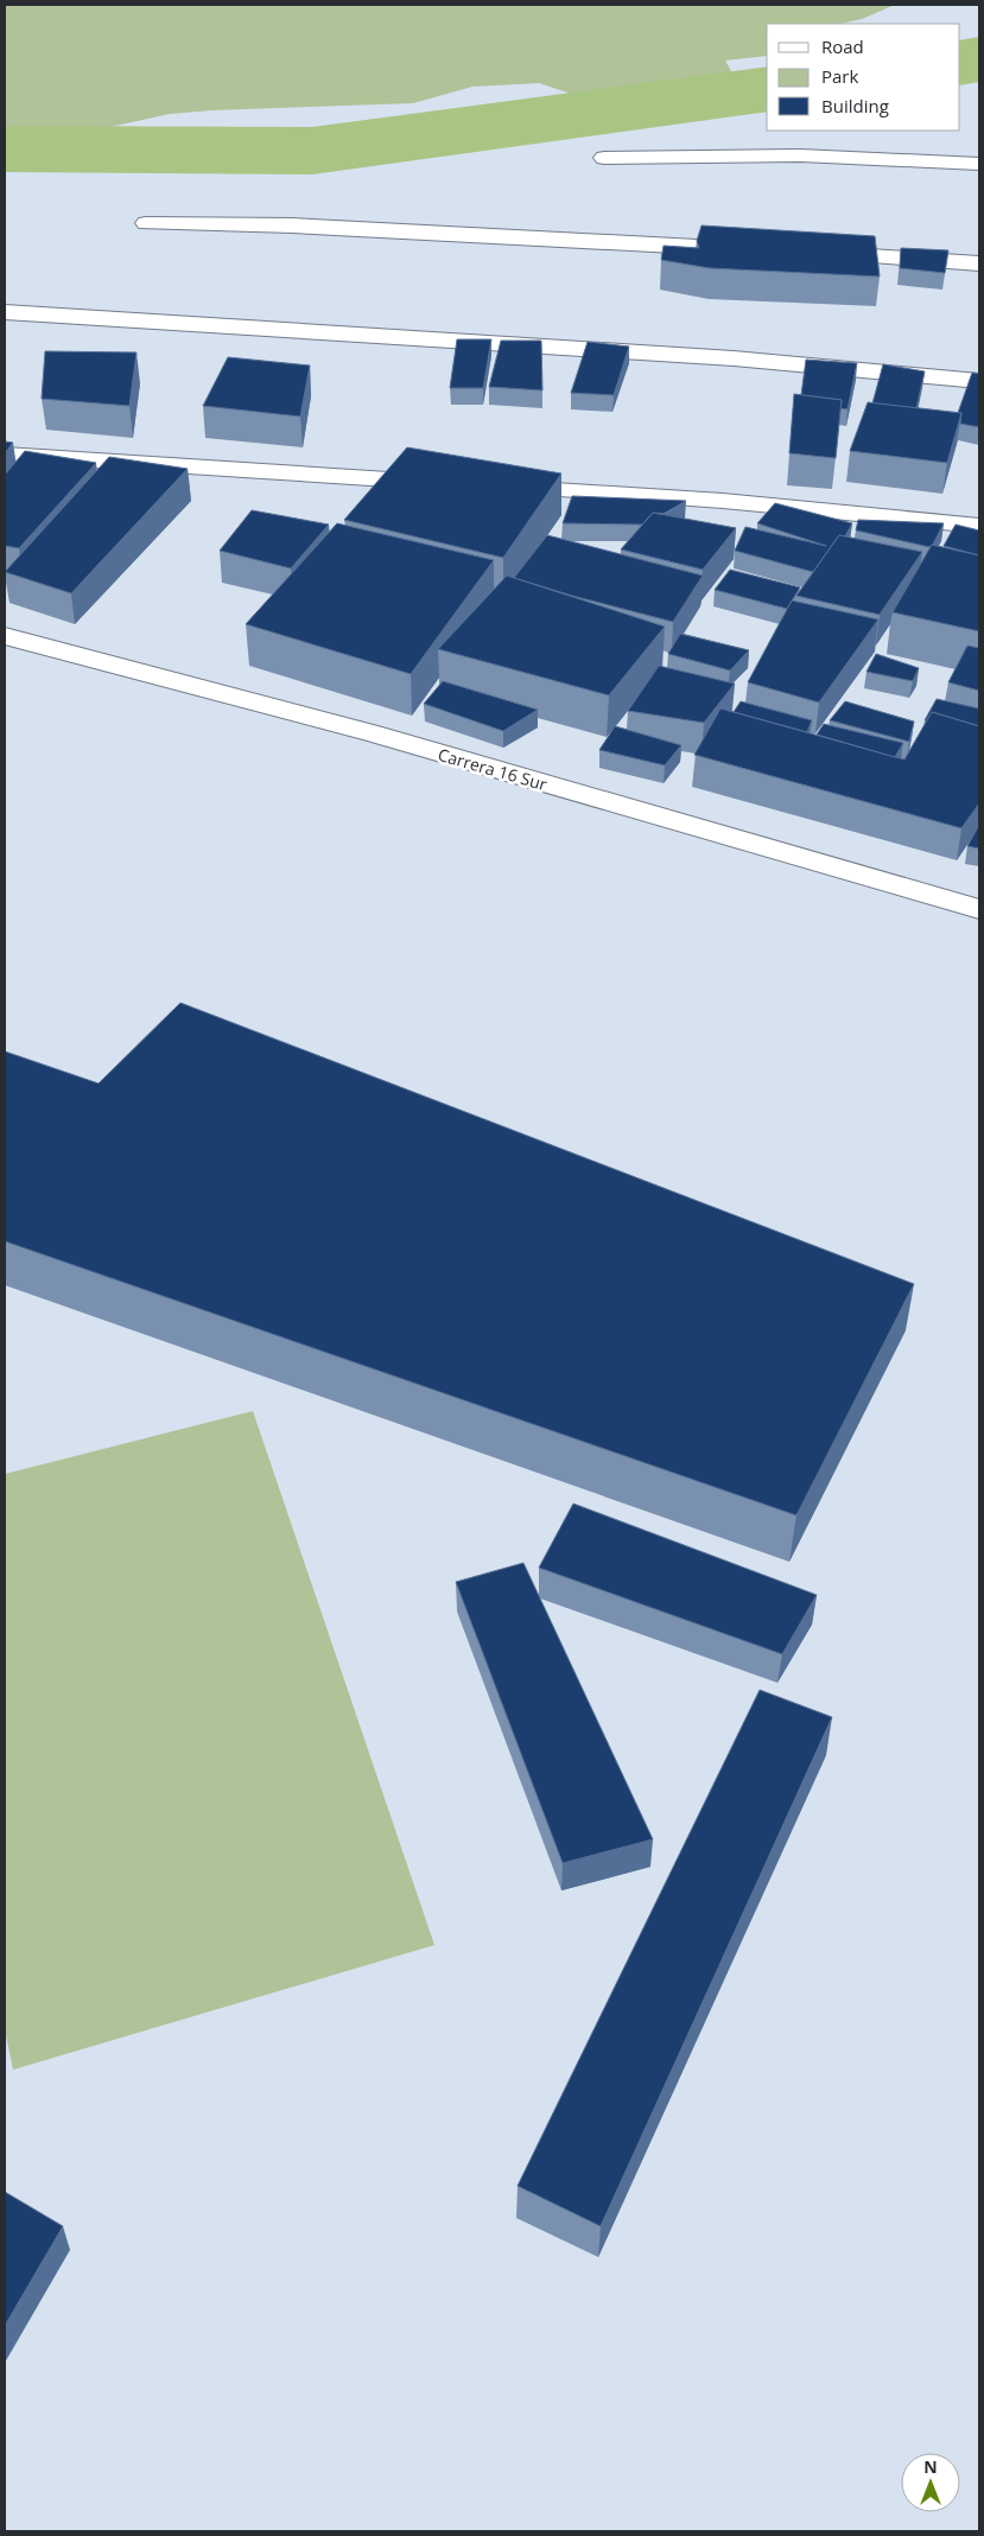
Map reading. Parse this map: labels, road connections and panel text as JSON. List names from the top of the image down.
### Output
{
  "streets": {
    "street": ["Carrera 16 Sur"]
  },
  "legend": ["Road", "Park", "Building"],
  "north": "top"
}
